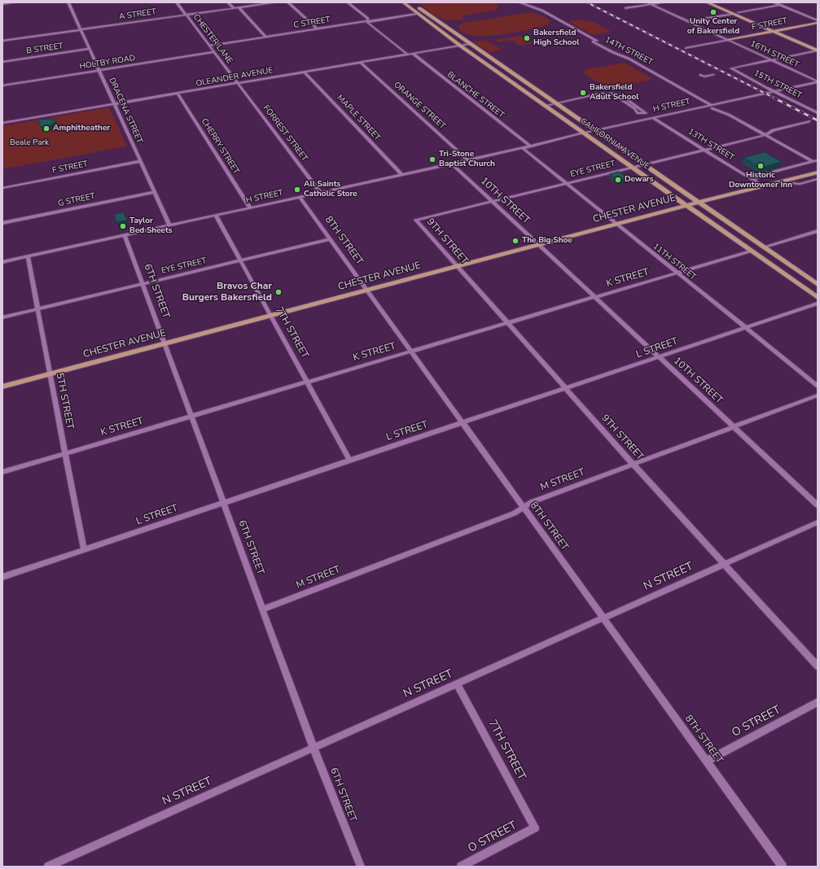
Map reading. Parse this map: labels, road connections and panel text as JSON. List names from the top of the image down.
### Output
{
  "streets": {
    "main road": ["F STREET", "CALIFORNIA AVENUE", "CHESTER AVENUE"],
    "street": [
      "A STREET",
      "C STREET",
      "CHESTER LANE",
      "B STREET",
      "14TH STREET",
      "16TH STREET",
      "HOLTBY ROAD",
      "OLEANDER AVENUE",
      "15TH STREET",
      "BLANCHE STREET",
      "ORANGE STREET",
      "H STREET",
      "DRACENA STREET",
      "MAPLE STREET",
      "FORREST STREET",
      "13TH STREET",
      "CHERRY STREET",
      "EYE STREET",
      "G STREET",
      "10TH STREET",
      "8TH STREET",
      "9TH STREET",
      "11TH STREET",
      "K STREET",
      "6TH STREET",
      "7TH STREET",
      "L STREET",
      "5TH STREET",
      "M STREET",
      "N STREET",
      "O STREET"
    ]
  },
  "crossings": [
    ["A STREET", "CHESTER LANE"],
    ["A STREET", "DRACENA STREET"],
    ["C STREET", "CHESTER LANE"],
    ["C STREET", "CALIFORNIA AVENUE"],
    ["F STREET", "16TH STREET"],
    ["F STREET", "DRACENA STREET"],
    ["CHESTER LANE", "HOLTBY ROAD"],
    ["CHESTER LANE", "OLEANDER AVENUE"],
    ["CHESTER LANE", "FORREST STREET"],
    ["B STREET", "DRACENA STREET"],
    ["14TH STREET", "H STREET"],
    ["14TH STREET", "EYE STREET"],
    ["16TH STREET", "15TH STREET"],
    ["16TH STREET", "H STREET"],
    ["HOLTBY ROAD", "DRACENA STREET"],
    ["OLEANDER AVENUE", "BLANCHE STREET"],
    ["OLEANDER AVENUE", "ORANGE STREET"],
    ["OLEANDER AVENUE", "DRACENA STREET"],
    ["OLEANDER AVENUE", "MAPLE STREET"],
    ["OLEANDER AVENUE", "FORREST STREET"],
    ["OLEANDER AVENUE", "CALIFORNIA AVENUE"],
    ["OLEANDER AVENUE", "CHERRY STREET"],
    ["BLANCHE STREET", "H STREET"],
    ["ORANGE STREET", "H STREET"],
    ["H STREET", "DRACENA STREET"],
    ["H STREET", "MAPLE STREET"],
    ["H STREET", "FORREST STREET"],
    ["H STREET", "CALIFORNIA AVENUE"],
    ["H STREET", "13TH STREET"],
    ["H STREET", "CHERRY STREET"],
    ["H STREET", "10TH STREET"],
    ["H STREET", "8TH STREET"],
    ["H STREET", "11TH STREET"],
    ["H STREET", "6TH STREET"],
    ["H STREET", "7TH STREET"],
    ["H STREET", "5TH STREET"],
    ["DRACENA STREET", "G STREET"],
    ["CALIFORNIA AVENUE", "EYE STREET"],
    ["CALIFORNIA AVENUE", "CHESTER AVENUE"],
    ["CALIFORNIA AVENUE", "K STREET"],
    ["13TH STREET", "EYE STREET"],
    ["13TH STREET", "CHESTER AVENUE"],
    ["EYE STREET", "10TH STREET"],
    ["EYE STREET", "8TH STREET"],
    ["EYE STREET", "9TH STREET"],
    ["EYE STREET", "11TH STREET"],
    ["EYE STREET", "6TH STREET"],
    ["EYE STREET", "7TH STREET"],
    ["EYE STREET", "5TH STREET"],
    ["10TH STREET", "CHESTER AVENUE"],
    ["10TH STREET", "K STREET"],
    ["10TH STREET", "L STREET"],
    ["10TH STREET", "M STREET"],
    ["CHESTER AVENUE", "8TH STREET"],
    ["CHESTER AVENUE", "9TH STREET"],
    ["CHESTER AVENUE", "11TH STREET"],
    ["CHESTER AVENUE", "6TH STREET"],
    ["CHESTER AVENUE", "7TH STREET"],
    ["CHESTER AVENUE", "5TH STREET"],
    ["8TH STREET", "K STREET"],
    ["8TH STREET", "L STREET"],
    ["8TH STREET", "M STREET"],
    ["8TH STREET", "N STREET"],
    ["8TH STREET", "O STREET"],
    ["9TH STREET", "K STREET"],
    ["9TH STREET", "L STREET"],
    ["9TH STREET", "M STREET"],
    ["9TH STREET", "N STREET"],
    ["11TH STREET", "K STREET"],
    ["11TH STREET", "L STREET"],
    ["K STREET", "6TH STREET"],
    ["K STREET", "7TH STREET"],
    ["K STREET", "5TH STREET"],
    ["6TH STREET", "L STREET"],
    ["6TH STREET", "M STREET"],
    ["6TH STREET", "N STREET"],
    ["7TH STREET", "L STREET"],
    ["7TH STREET", "N STREET"],
    ["7TH STREET", "O STREET"],
    ["L STREET", "5TH STREET"]
  ],
  "parks": ["Beale Park"],
  "places": [
    "Unity Center of Bakersfield",
    "Bakersfield High School",
    "Bakersfield Adult School",
    "Amphitheather",
    "Tri-Stone Baptist Church",
    "Historic Downtowner Inn",
    "Dewars",
    "All Saints Catholic Store",
    "Taylor Bed Sheets",
    "The Big Shoe",
    "Bravos Char Burgers Bakersfield"
  ]
}
